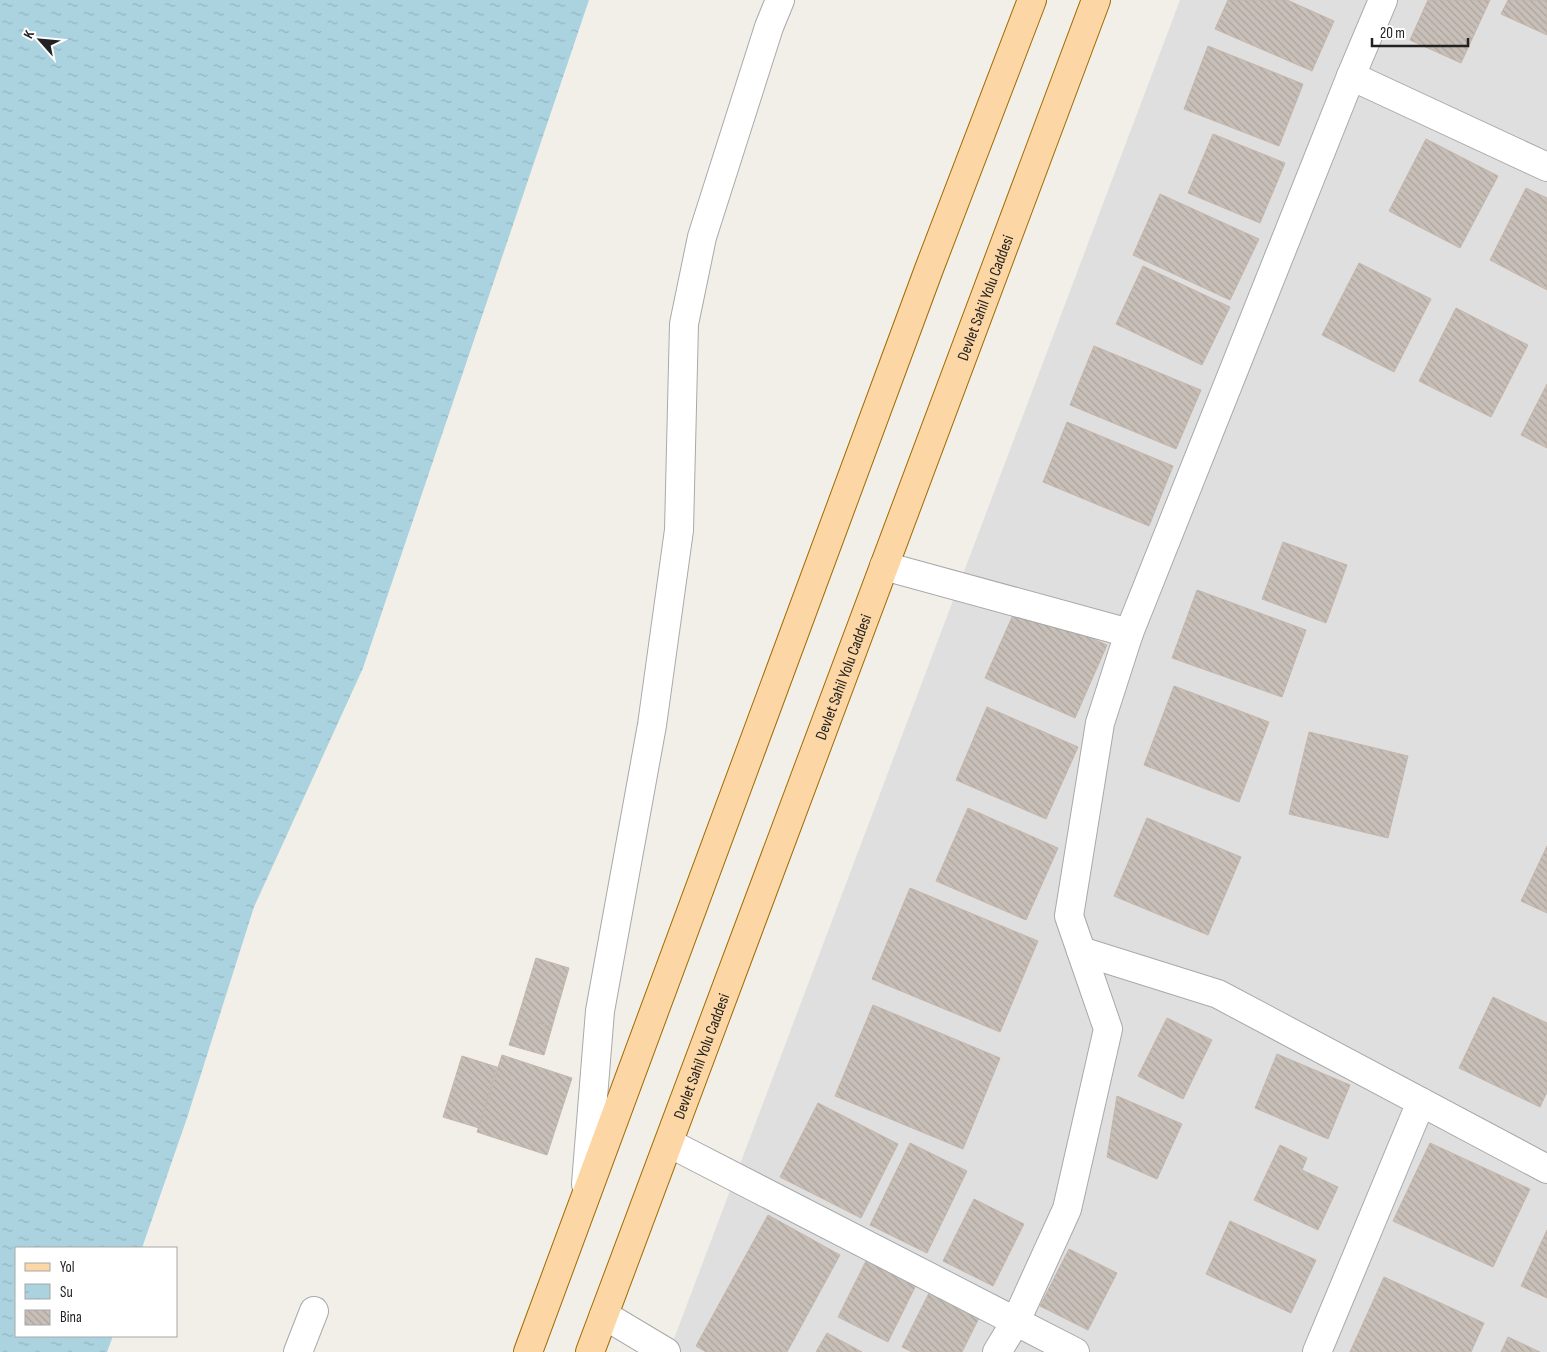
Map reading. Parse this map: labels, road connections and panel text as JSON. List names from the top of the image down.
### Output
{
  "streets": {
    "main road": ["Devlet Sahil Yolu Caddesi"]
  },
  "legend": ["Yol", "Su", "Bina"],
  "scale_bar": "20 m",
  "north": "top left"
}
